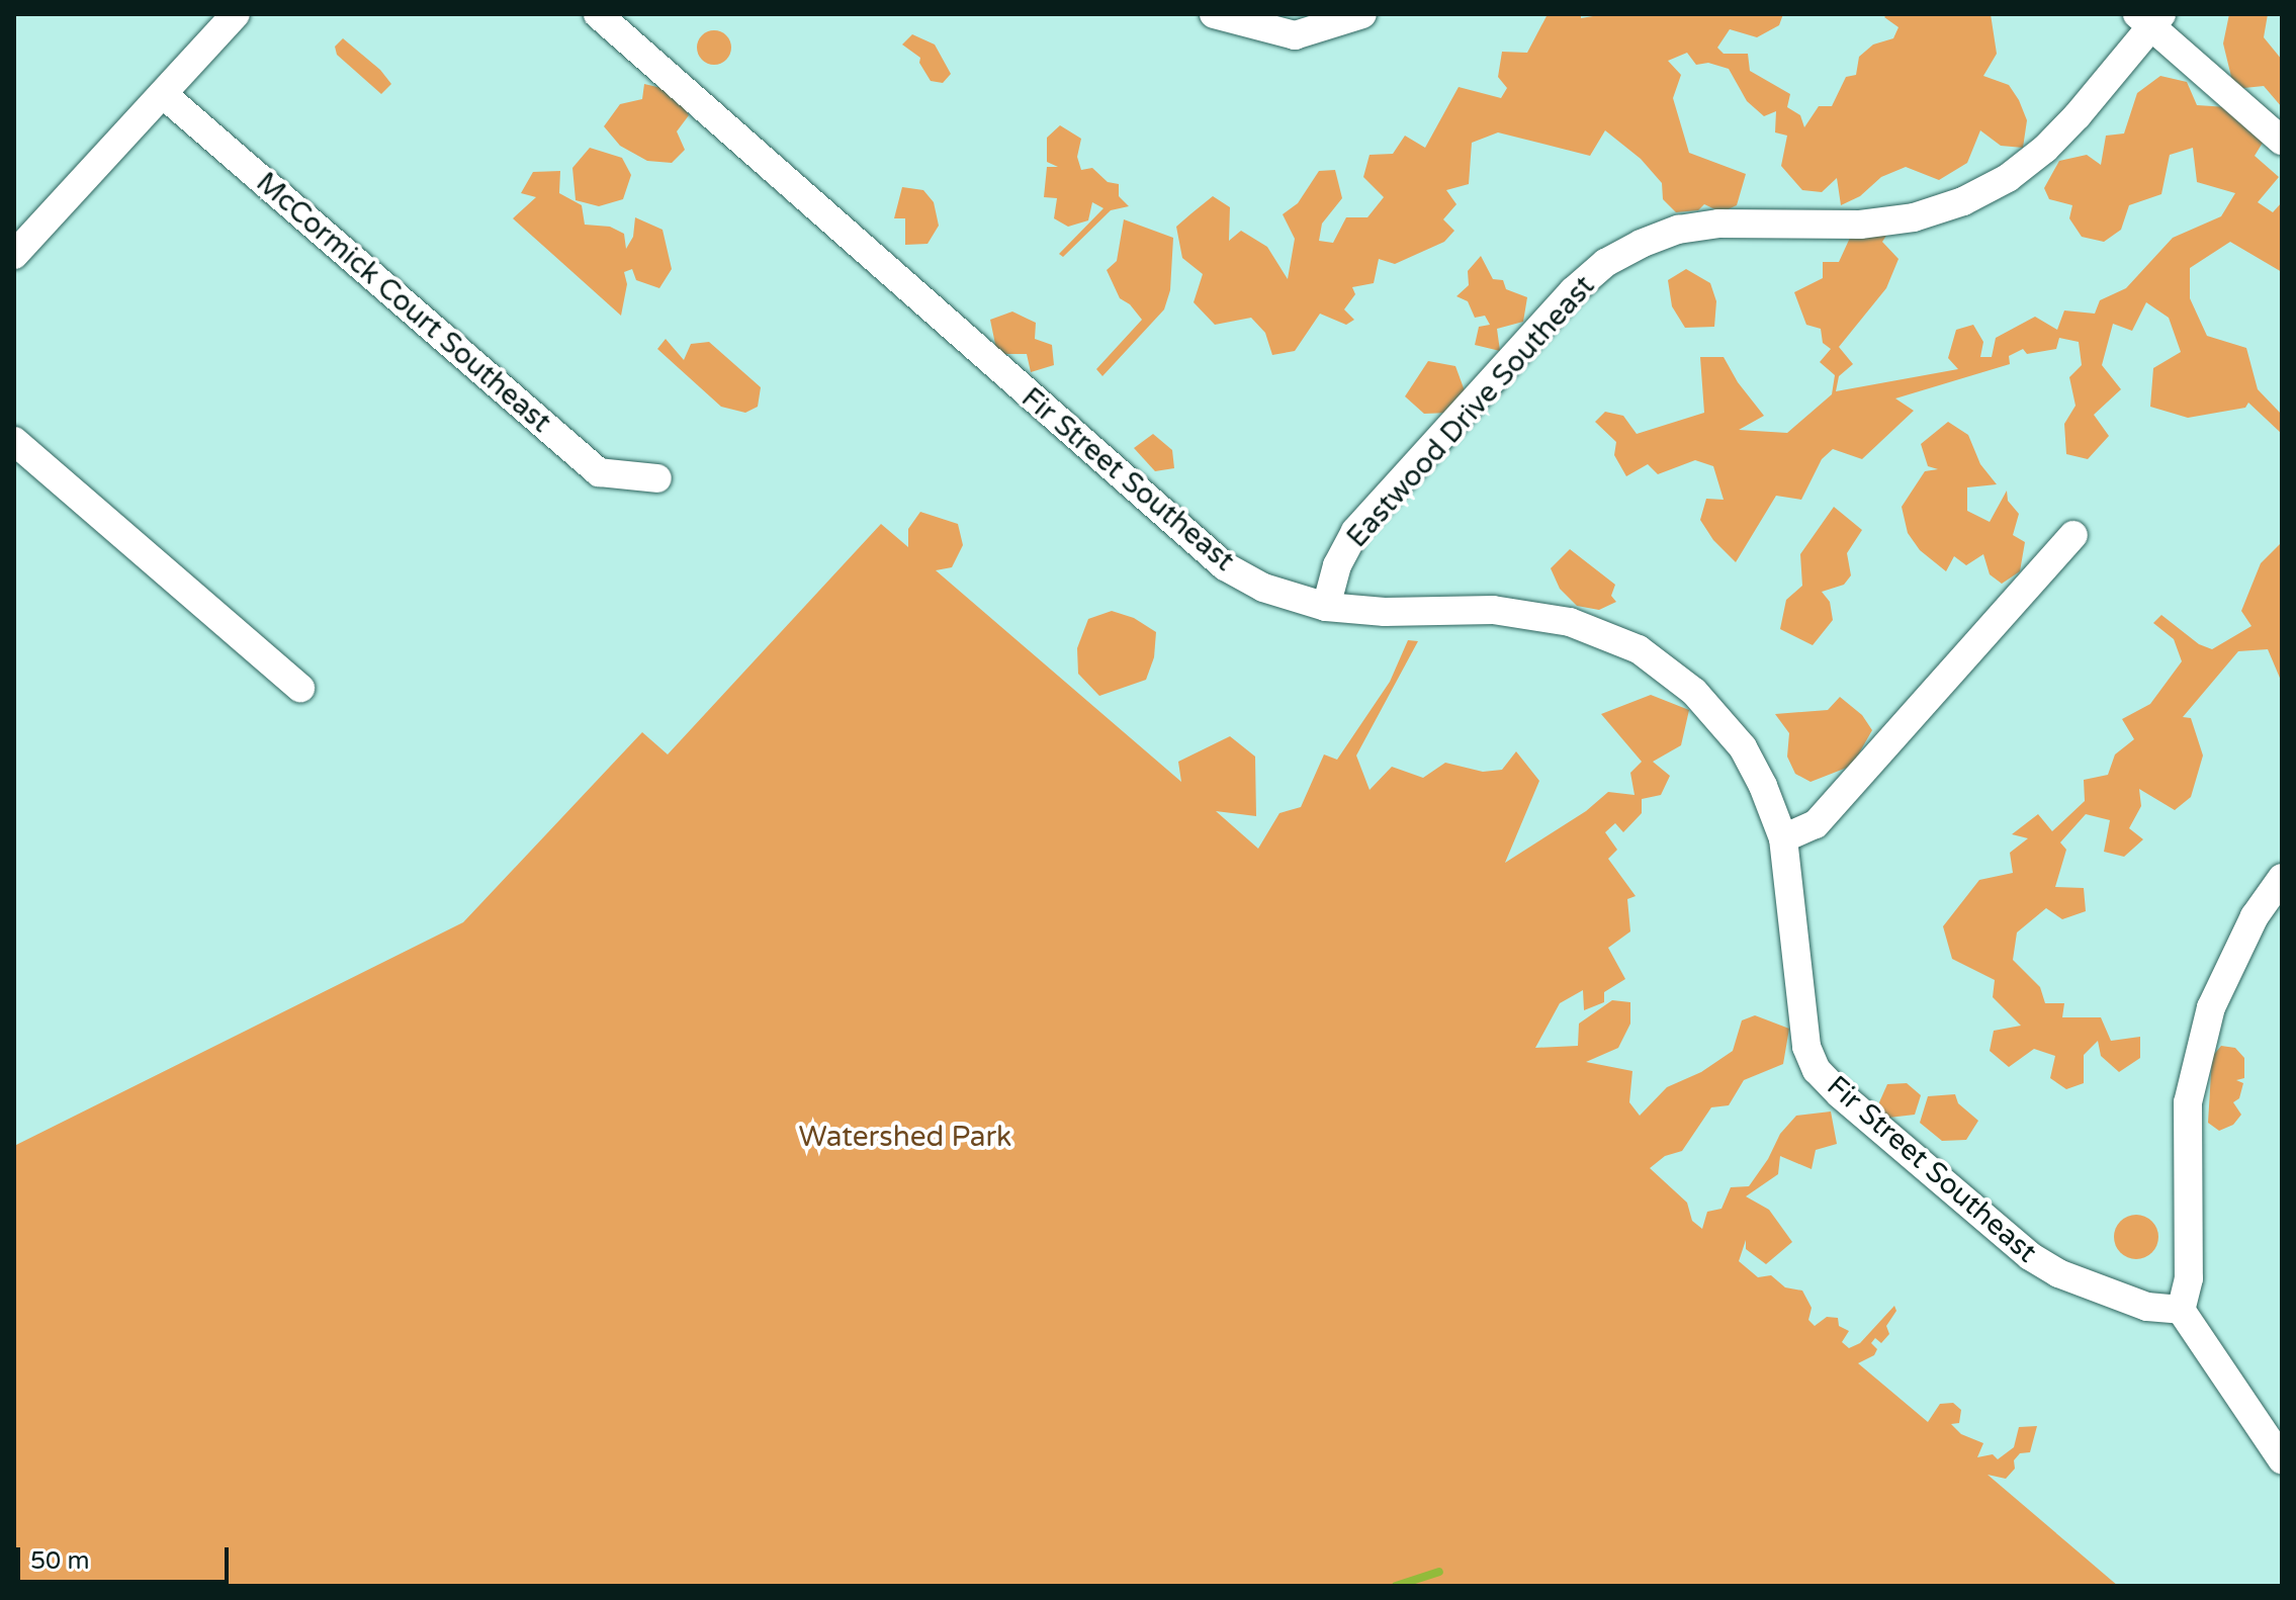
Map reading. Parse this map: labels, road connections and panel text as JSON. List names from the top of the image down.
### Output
{
  "streets": {
    "street": ["McCormick Court Southeast", "Eastwood Drive Southeast", "Fir Street Southeast"]
  },
  "crossings": [
    ["Eastwood Drive Southeast", "Fir Street Southeast"]
  ],
  "parks": ["Watershed Park"],
  "scale_bar": "50 m"
}
